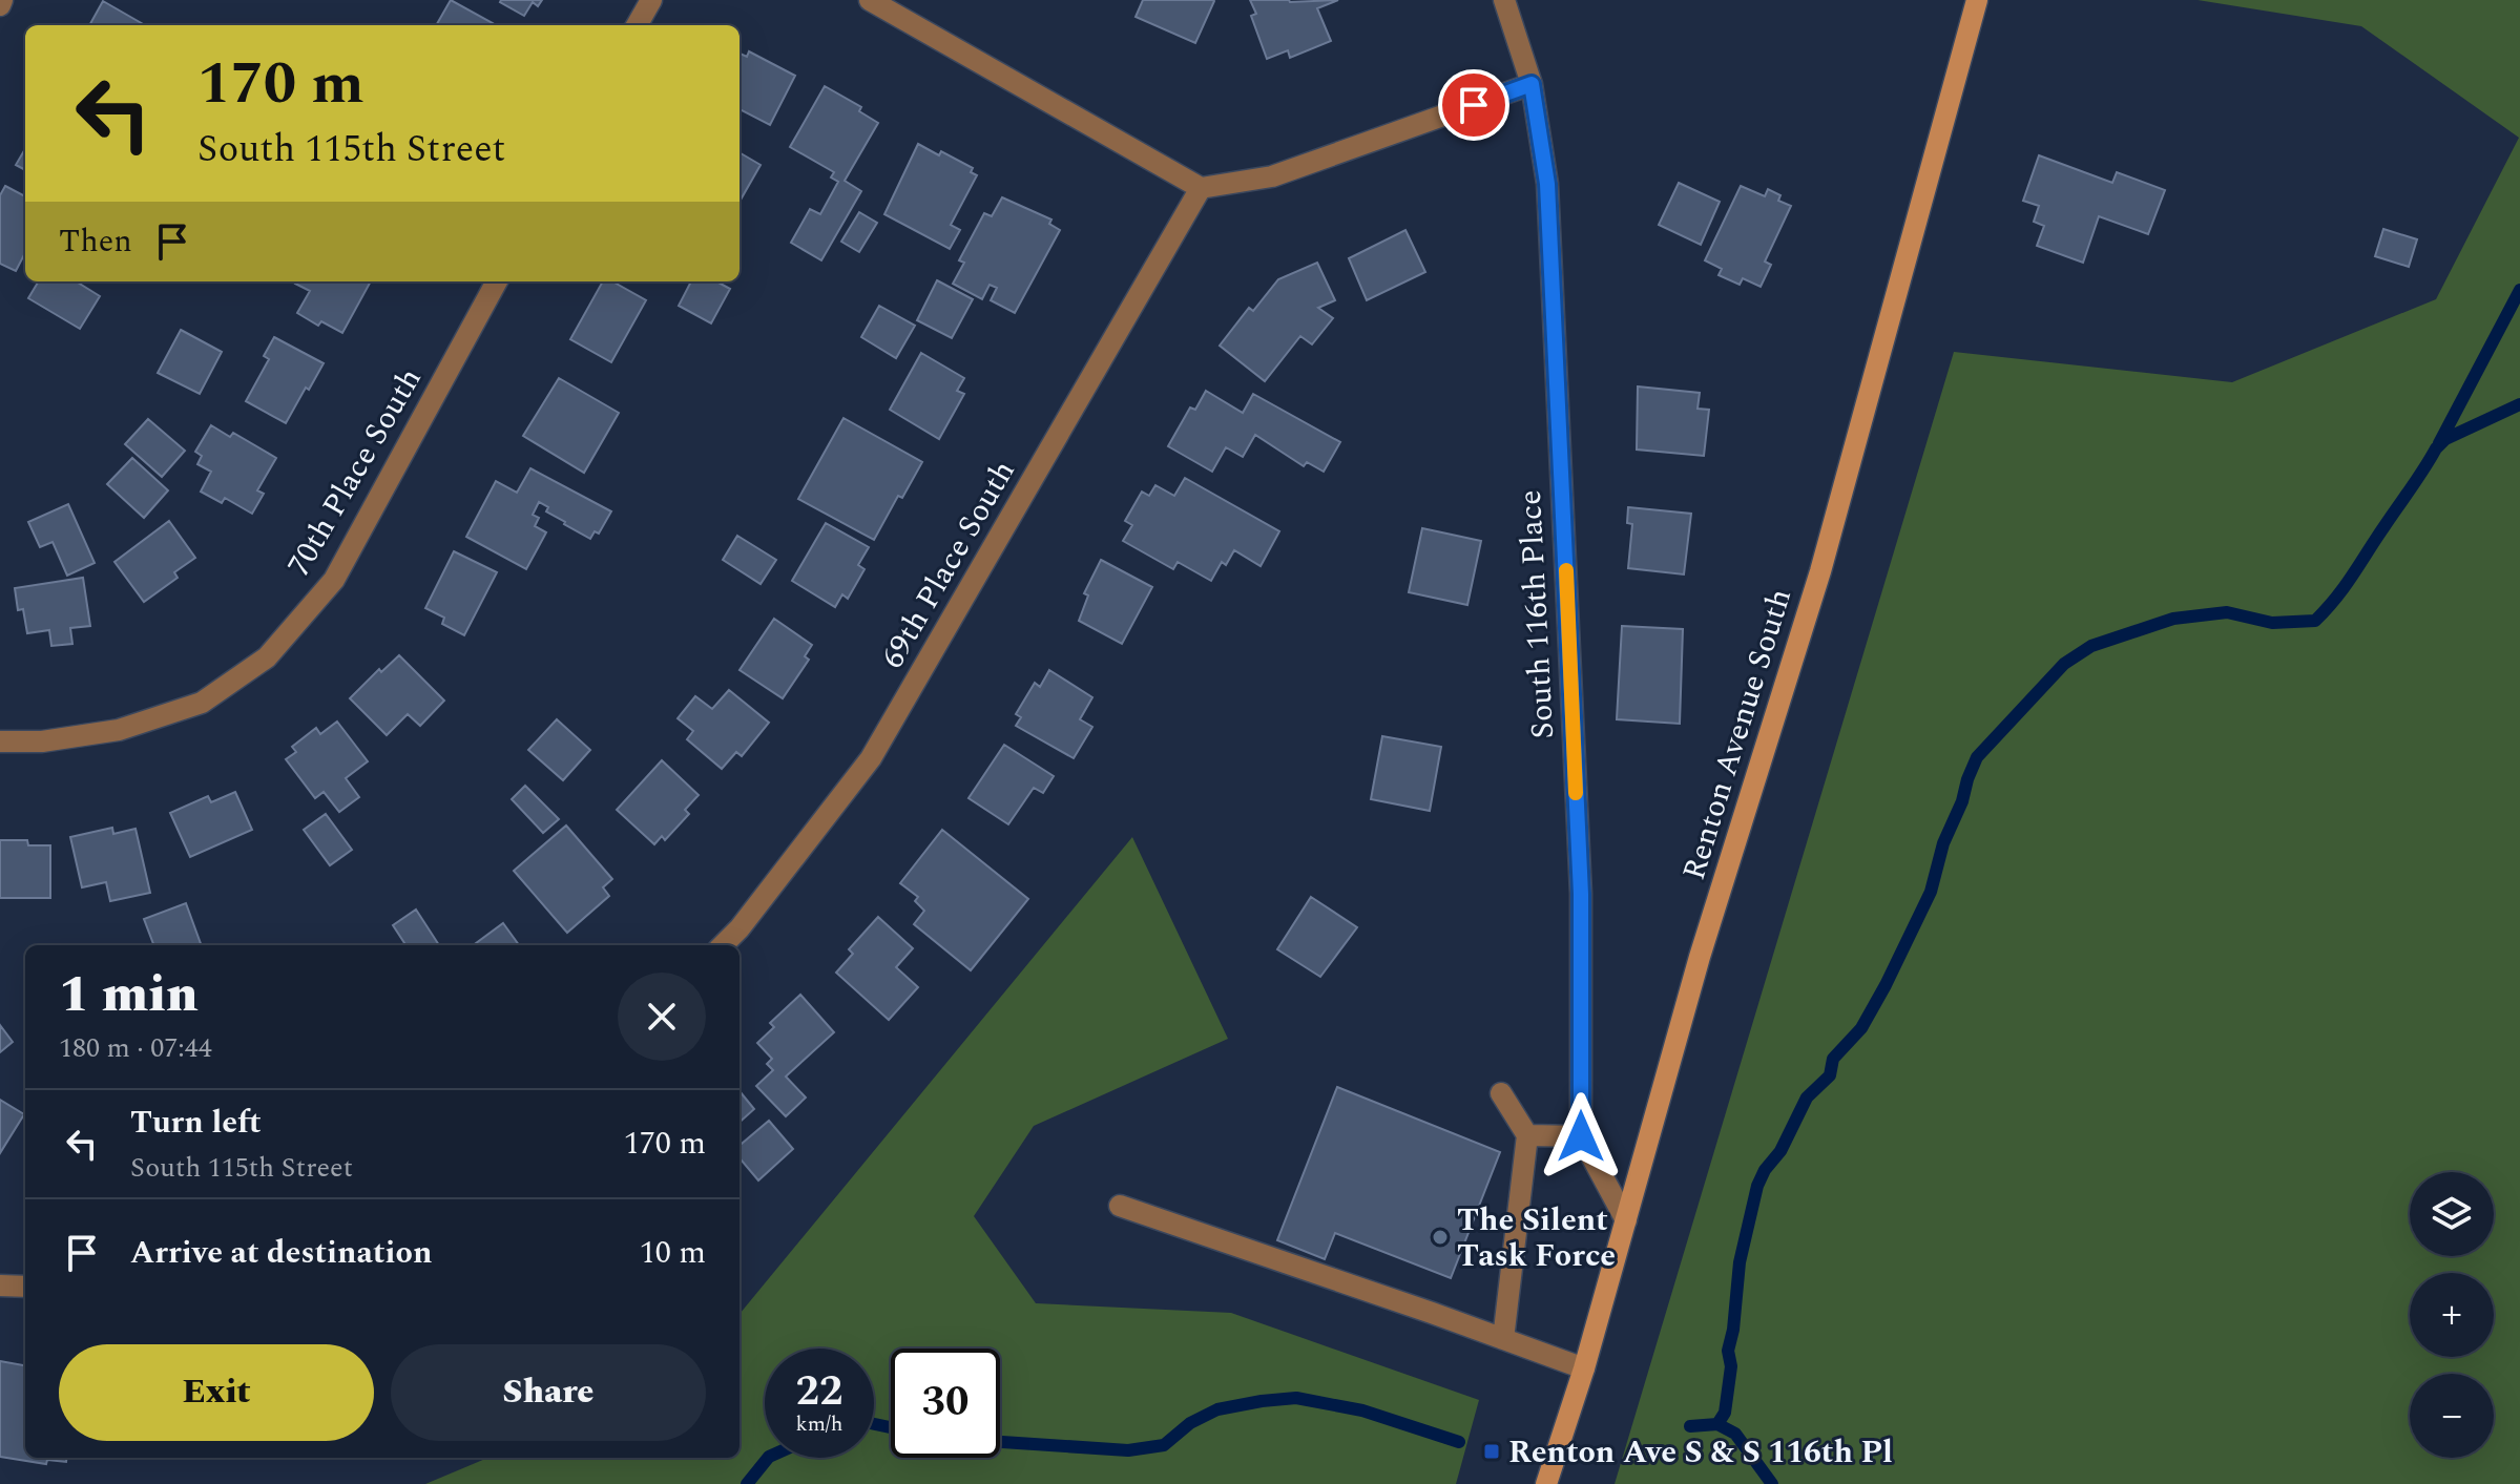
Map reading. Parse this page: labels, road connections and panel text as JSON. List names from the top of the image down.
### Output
{
  "streets": {
    "main road": ["Renton Avenue South"],
    "street": ["70th Place South", "69th Place South", "South 116th Place"]
  },
  "crossings": [
    ["South 116th Place", "Renton Avenue South"]
  ],
  "places": {
    "other": ["The Silent Task Force"],
    "transit": ["Renton Ave S & S 116th Pl"]
  },
  "page": {
    "turn": ["170 m", "South 115th Street"],
    "then": "Then",
    "heading": ["1 min", "180 m · 07:44"],
    "list": [
      {
        "name": "Turn left",
        "note": "South 115th Street",
        "value": "170 m"
      },
      {
        "name": "Arrive at destination",
        "value": "10 m"
      }
    ],
    "map_buttons": ["+", "−"],
    "buttons": ["Exit", "Share"],
    "speed": "22 km/h",
    "limit": "30"
  }
}
